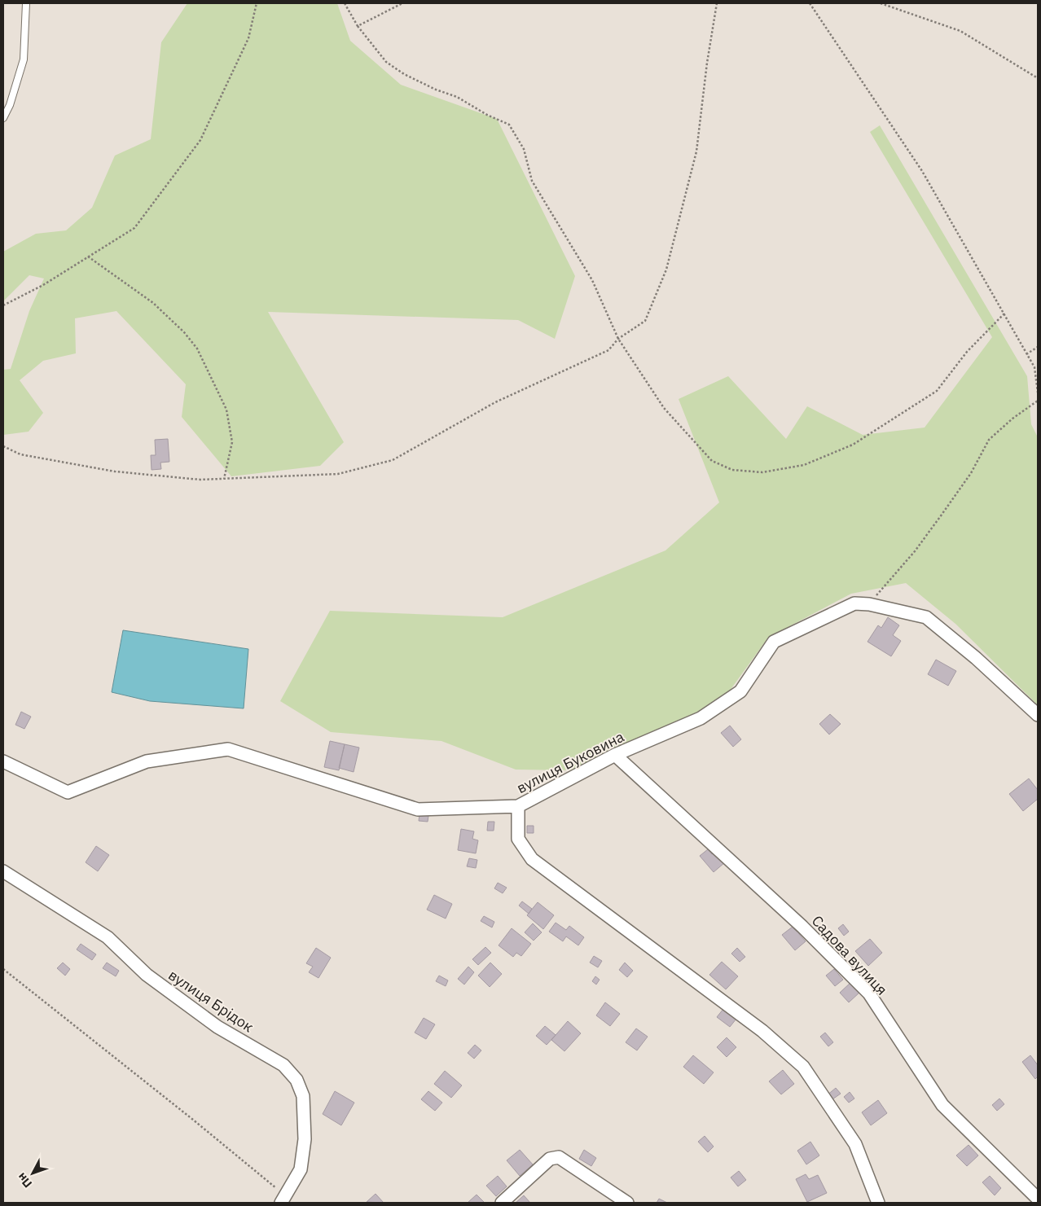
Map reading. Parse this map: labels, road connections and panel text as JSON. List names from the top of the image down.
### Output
{
  "streets": {
    "street": ["вулиця Буковина", "Садова вулиця", "вулиця Брідок"]
  },
  "crossings": [
    ["вулиця Буковина", "Садова вулиця"]
  ],
  "north": "bottom left"
}
